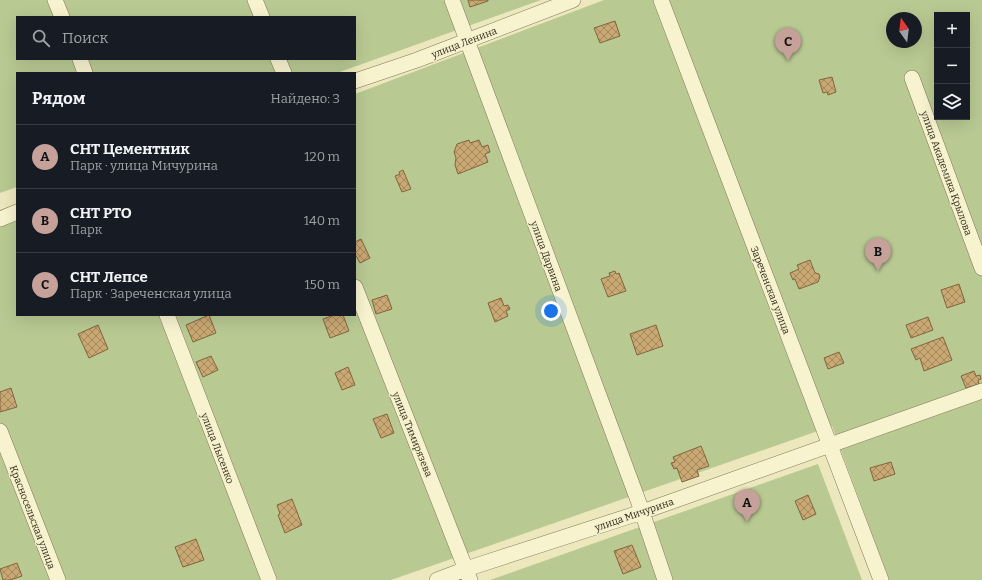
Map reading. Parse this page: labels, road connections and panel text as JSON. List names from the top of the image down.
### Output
{
  "streets": {
    "street": [
      "улица Ленина",
      "улица Академика Крылова",
      "улица Дарвина",
      "Зареченская улица",
      "улица Тимирязева",
      "улица Лысенко",
      "улица Мичурина",
      "Красносельская улица"
    ]
  },
  "crossings": [
    ["улица Ленина", "улица Дарвина"],
    ["улица Дарвина", "улица Мичурина"],
    ["Зареченская улица", "улица Мичурина"],
    ["улица Тимирязева", "улица Мичурина"]
  ],
  "north": "top",
  "page": {
    "map_buttons": ["+", "−"],
    "search": "Поиск",
    "pins": ["C", "B", "A"],
    "heading": ["Рядом", "Найдено: 3"],
    "list": [
      {
        "mark": "A",
        "name": "СНТ Цементник",
        "note": "Парк · улица Мичурина",
        "value": "120 m"
      },
      {
        "mark": "B",
        "name": "СНТ РТО",
        "note": "Парк",
        "value": "140 m"
      },
      {
        "mark": "C",
        "name": "СНТ Лепсе",
        "note": "Парк · Зареченская улица",
        "value": "150 m"
      }
    ]
  }
}
